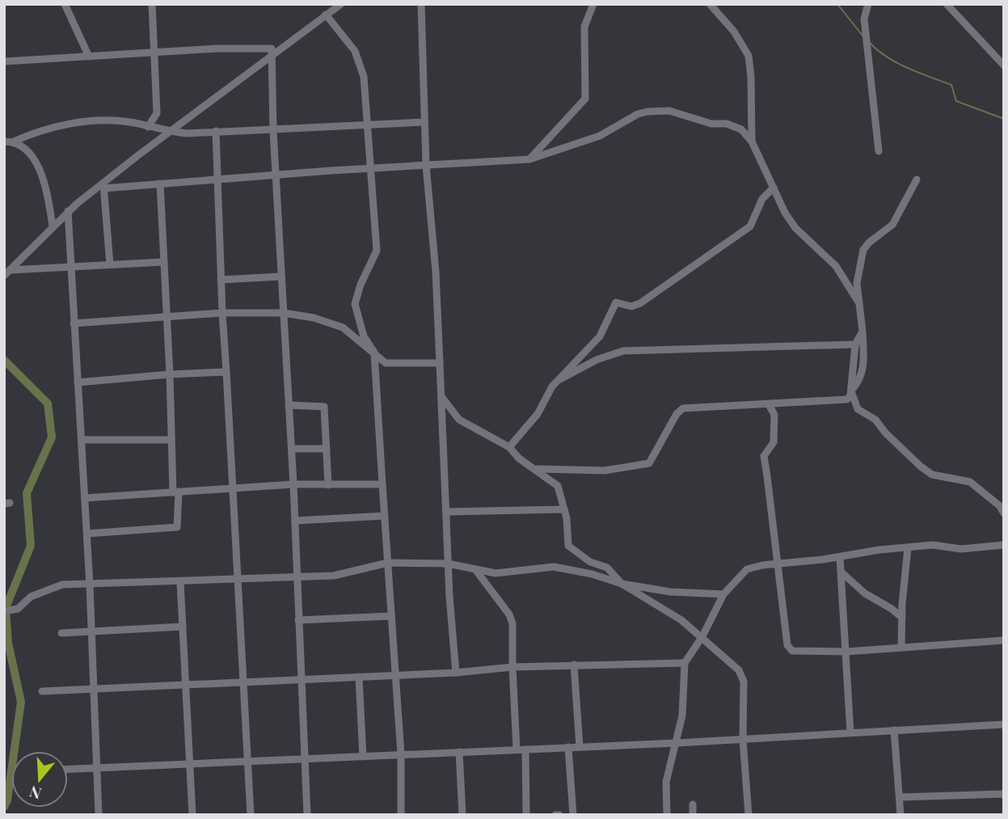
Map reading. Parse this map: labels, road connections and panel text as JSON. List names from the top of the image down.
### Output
{
  "north": "bottom"
}
